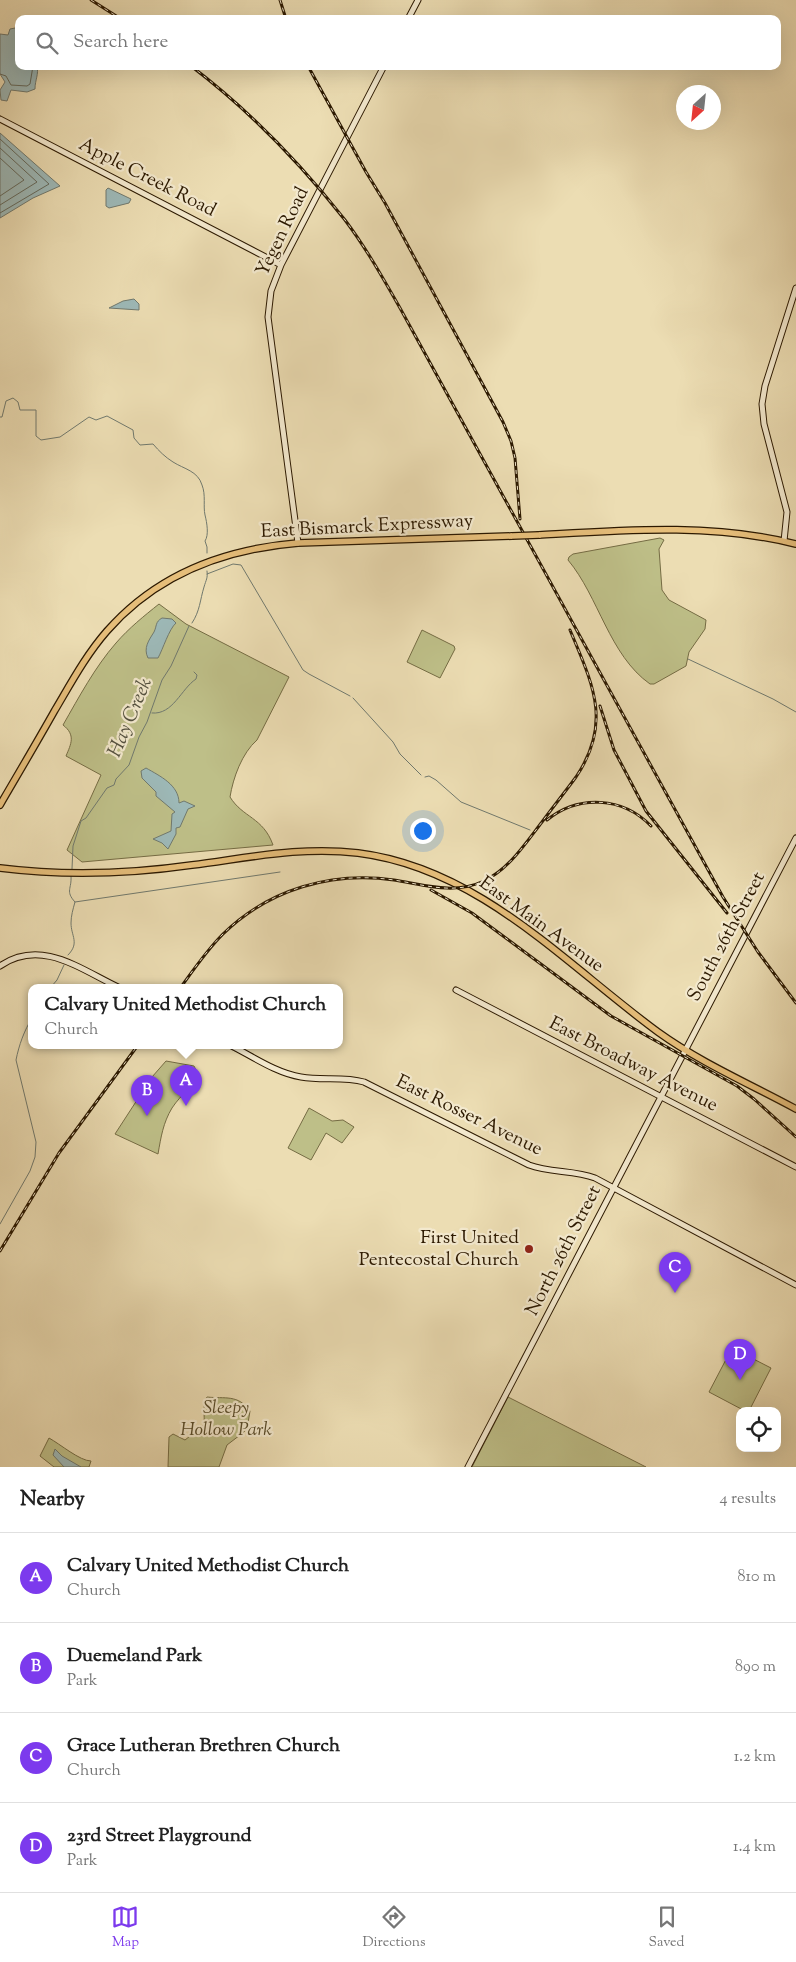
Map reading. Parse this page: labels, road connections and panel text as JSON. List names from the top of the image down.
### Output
{
  "streets": {
    "main road": ["East Bismarck Expressway", "East Main Avenue"],
    "street": [
      "Apple Creek Road",
      "Yegen Road",
      "South 26th Street",
      "East Broadway Avenue",
      "East Rosser Avenue",
      "North 26th Street"
    ]
  },
  "crossings": [
    ["Apple Creek Road", "Yegen Road"],
    ["Yegen Road", "East Bismarck Expressway"],
    ["East Main Avenue", "South 26th Street"],
    ["East Main Avenue", "North 26th Street"],
    ["South 26th Street", "North 26th Street"],
    ["East Broadway Avenue", "North 26th Street"],
    ["East Rosser Avenue", "North 26th Street"]
  ],
  "water": ["Hay Creek"],
  "parks": ["Sleepy Hollow Park"],
  "places": ["First United Pentecostal Church"],
  "north": "bottom left",
  "page": {
    "search": "Search here",
    "popup": ["Calvary United Methodist Church", "Church"],
    "pins": [
      "A",
      "B",
      "C",
      "D"
    ],
    "heading": ["Nearby", "4 results"],
    "list": [
      {
        "mark": "A",
        "name": "Calvary United Methodist Church",
        "note": "Church",
        "value": "810 m"
      },
      {
        "mark": "B",
        "name": "Duemeland Park",
        "note": "Park",
        "value": "890 m"
      },
      {
        "mark": "C",
        "name": "Grace Lutheran Brethren Church",
        "note": "Church",
        "value": "1.2 km"
      },
      {
        "mark": "D",
        "name": "23rd Street Playground",
        "note": "Park",
        "value": "1.4 km"
      }
    ],
    "nav": ["Map", "Directions", "Saved"]
  }
}
